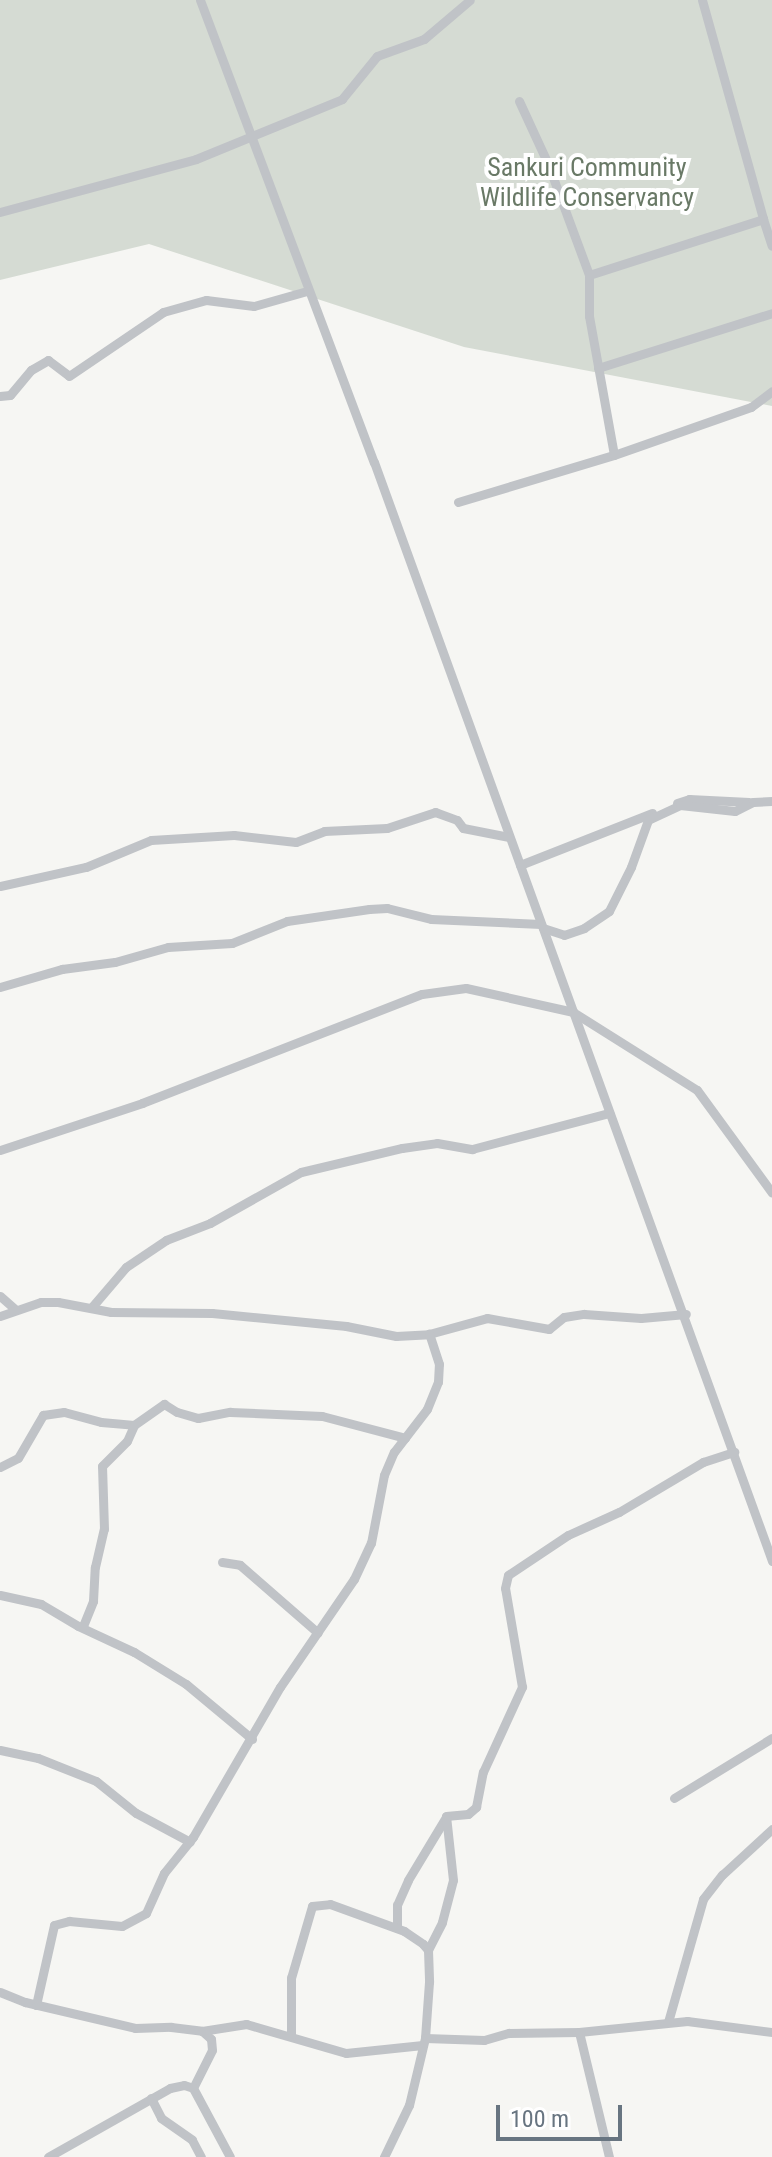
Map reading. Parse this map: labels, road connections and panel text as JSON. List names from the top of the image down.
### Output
{
  "parks": ["Sankuri Community Wildlife Conservancy"],
  "scale_bar": "100 m"
}
